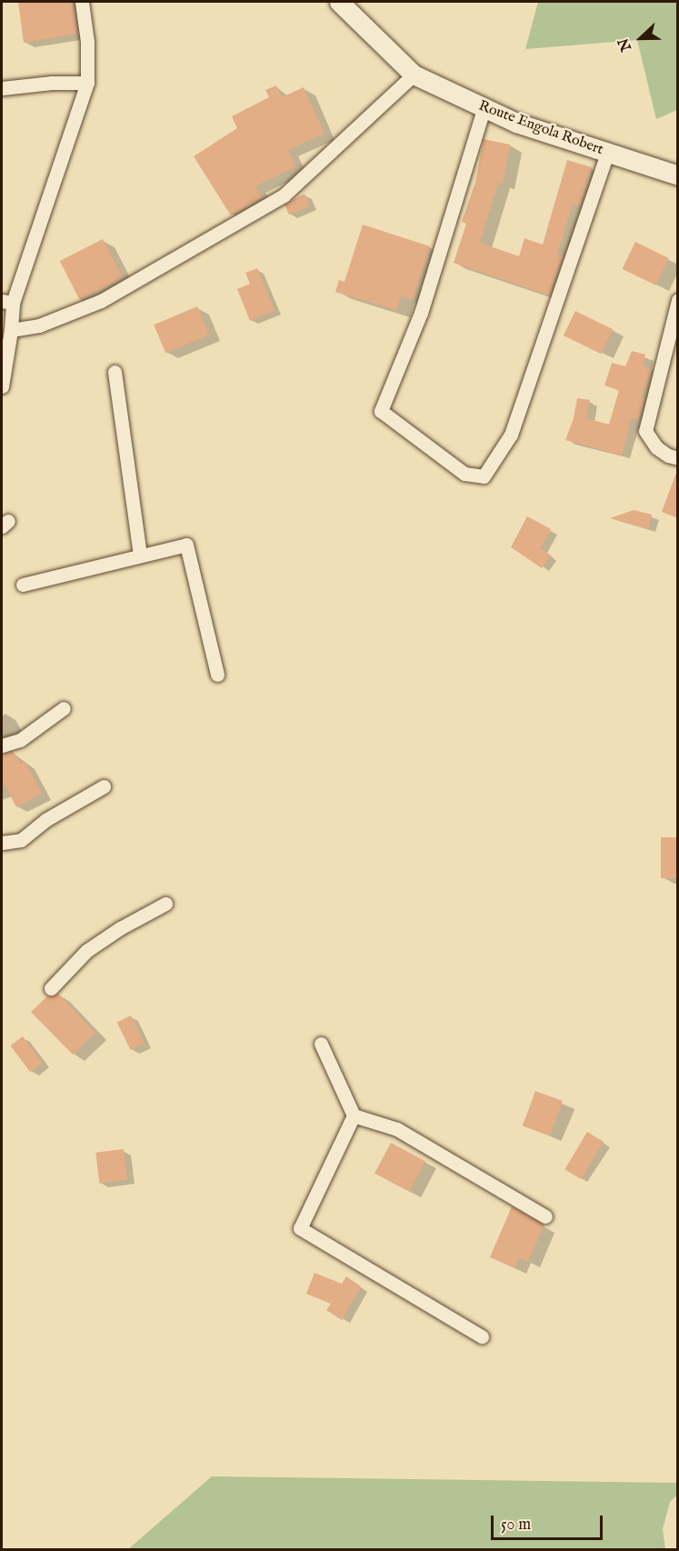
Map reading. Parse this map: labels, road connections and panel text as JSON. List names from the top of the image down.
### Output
{
  "streets": {
    "street": ["Route Engola Robert"]
  },
  "scale_bar": "50 m",
  "north": "left"
}
